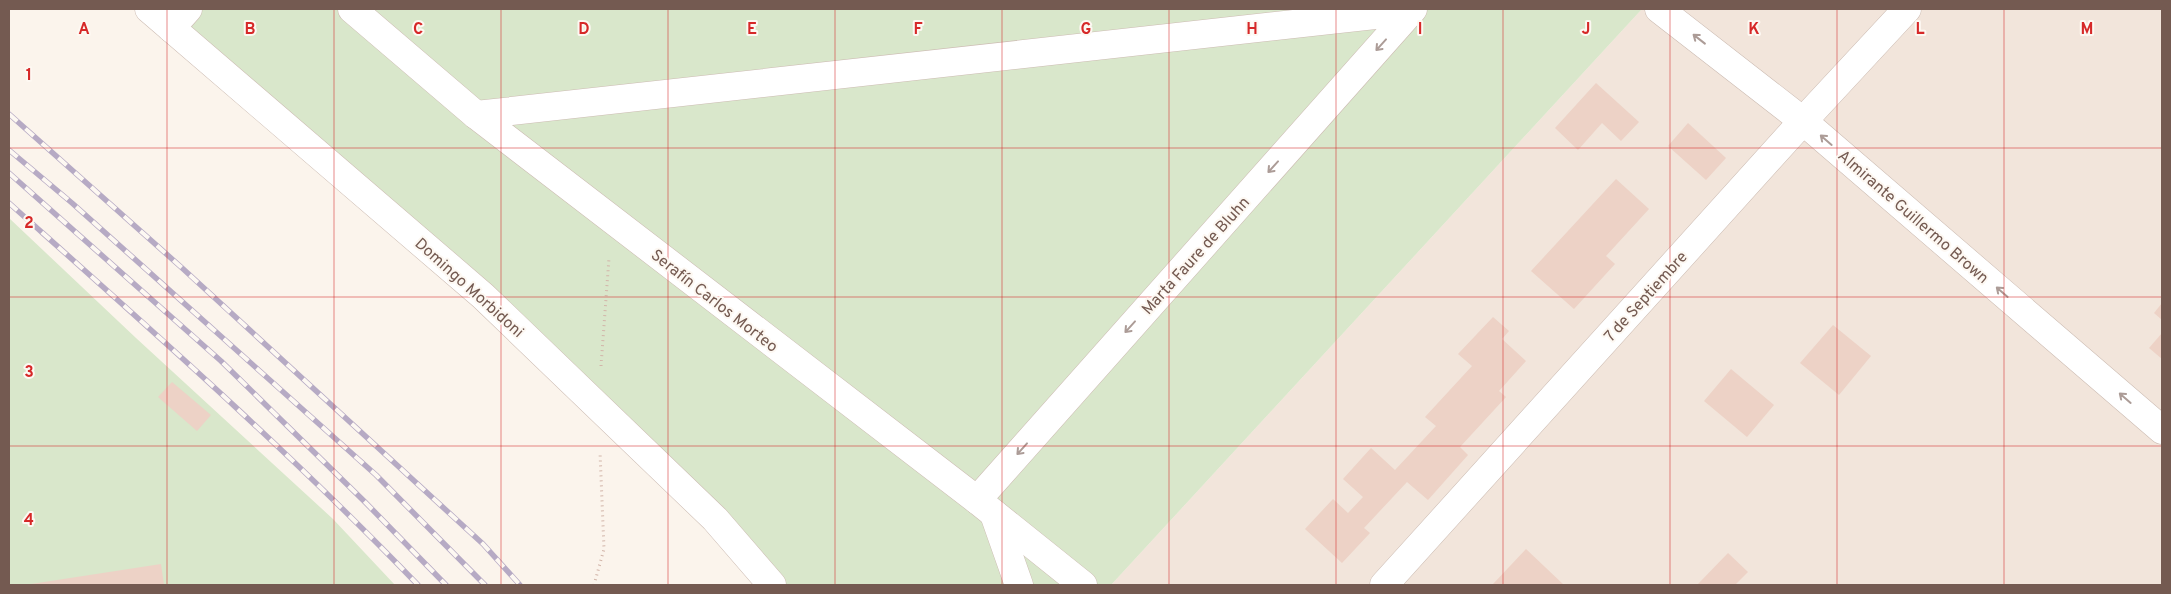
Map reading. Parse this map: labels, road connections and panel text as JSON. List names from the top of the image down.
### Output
{
  "streets": {
    "street": [
      "Almirante Guillermo Brown",
      "Marta Faure de Bluhn",
      "Domingo Morbidoni",
      "7 de Septiembre",
      "Serafín Carlos Morteo"
    ]
  },
  "crossings": [
    ["Almirante Guillermo Brown", "7 de Septiembre"],
    ["Marta Faure de Bluhn", "Serafín Carlos Morteo"]
  ],
  "one_way": ["Almirante Guillermo Brown", "Marta Faure de Bluhn"],
  "grid": {
    "columns": [
      "A",
      "B",
      "C",
      "D",
      "E",
      "F",
      "G",
      "H",
      "I",
      "J",
      "K",
      "L",
      "M"
    ],
    "rows": [
      "1",
      "2",
      "3",
      "4"
    ]
  }
}
